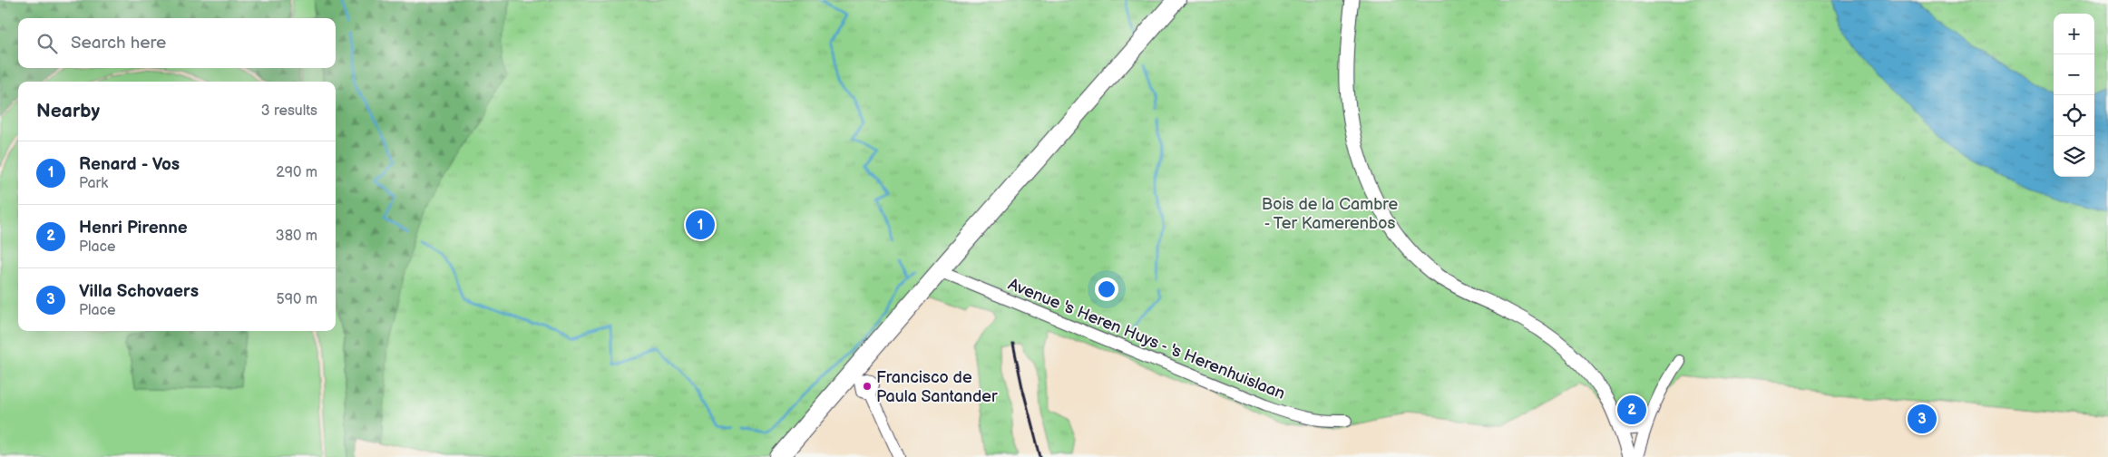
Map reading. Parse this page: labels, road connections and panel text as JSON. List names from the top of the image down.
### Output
{
  "streets": {
    "street": ["Avenue 's Heren Huys - 's Herenhuislaan"]
  },
  "parks": ["Bois de la Cambre - Ter Kamerenbos"],
  "places": ["Francisco de Paula Santander"],
  "page": {
    "map_buttons": ["+", "−"],
    "search": "Search here",
    "heading": ["Nearby", "3 results"],
    "list": [
      {
        "mark": "1",
        "name": "Renard - Vos",
        "note": "Park",
        "value": "290 m"
      },
      {
        "mark": "2",
        "name": "Henri Pirenne",
        "note": "Place",
        "value": "380 m"
      },
      {
        "mark": "3",
        "name": "Villa Schovaers",
        "note": "Place",
        "value": "590 m"
      }
    ],
    "pins": ["1", "2", "3"]
  }
}
